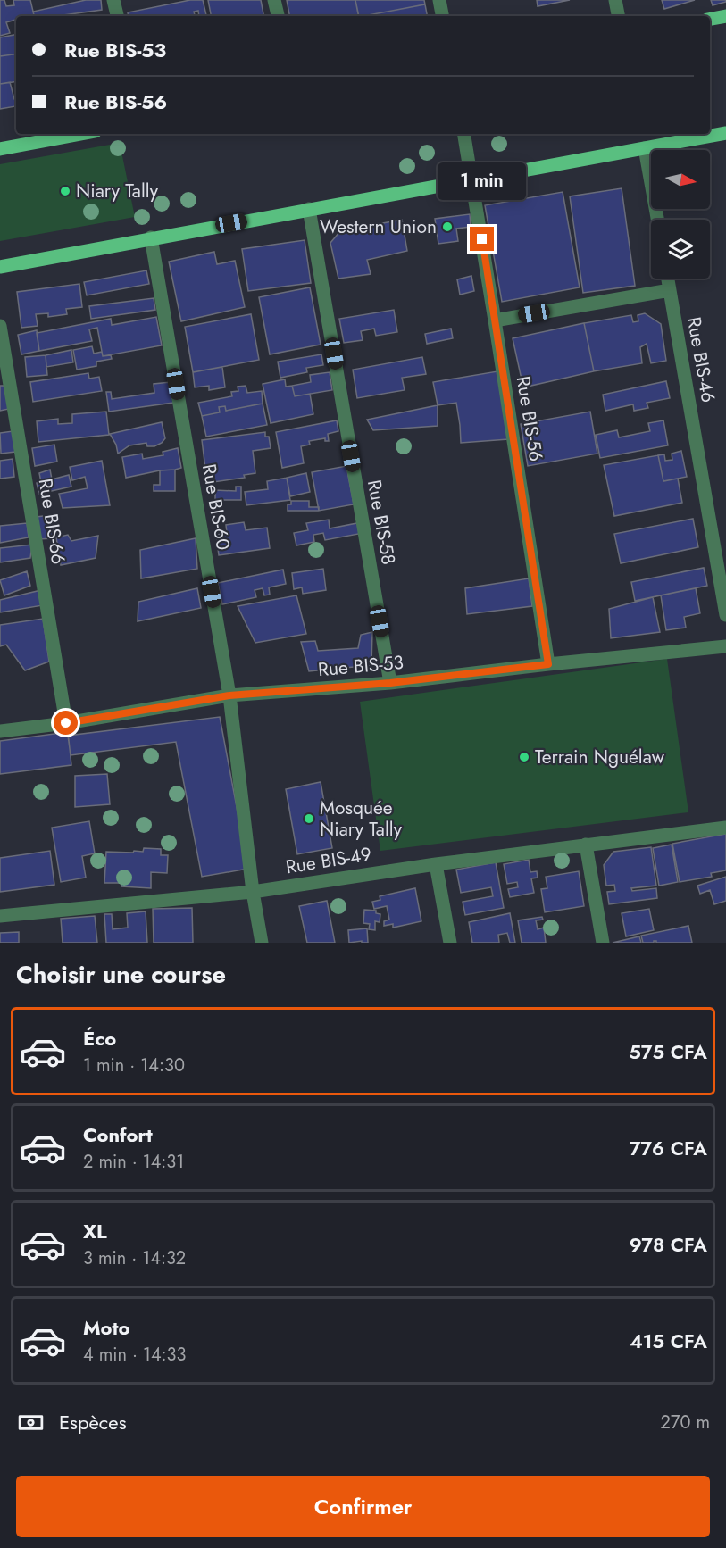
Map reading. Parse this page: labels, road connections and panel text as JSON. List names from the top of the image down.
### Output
{
  "streets": {
    "street": [
      "Rue BIS-46",
      "Rue BIS-56",
      "Rue BIS-60",
      "Rue BIS-66",
      "Rue BIS-58",
      "Rue BIS-53",
      "Rue BIS-49"
    ]
  },
  "crossings": [
    ["Rue BIS-56", "Rue BIS-53"],
    ["Rue BIS-60", "Rue BIS-53"],
    ["Rue BIS-60", "Rue BIS-49"],
    ["Rue BIS-66", "Rue BIS-53"],
    ["Rue BIS-58", "Rue BIS-53"]
  ],
  "places": [
    "Niary Tally",
    "Western Union",
    "Terrain Nguélaw",
    "Mosquée Niary Tally"
  ],
  "north": "right",
  "page": {
    "banner": ["Rue BIS-53", "Rue BIS-56"],
    "bubble": "1 min",
    "heading": "Choisir une course",
    "list": [
      {
        "name": "Éco",
        "note": "1 min · 14:30",
        "value": "575 CFA"
      },
      {
        "name": "Confort",
        "note": "2 min · 14:31",
        "value": "776 CFA"
      },
      {
        "name": "XL",
        "note": "3 min · 14:32",
        "value": "978 CFA"
      },
      {
        "name": "Moto",
        "note": "4 min · 14:33",
        "value": "415 CFA"
      }
    ],
    "pay": ["Espèces", "270 m"],
    "buttons": "Confirmer"
  }
}
